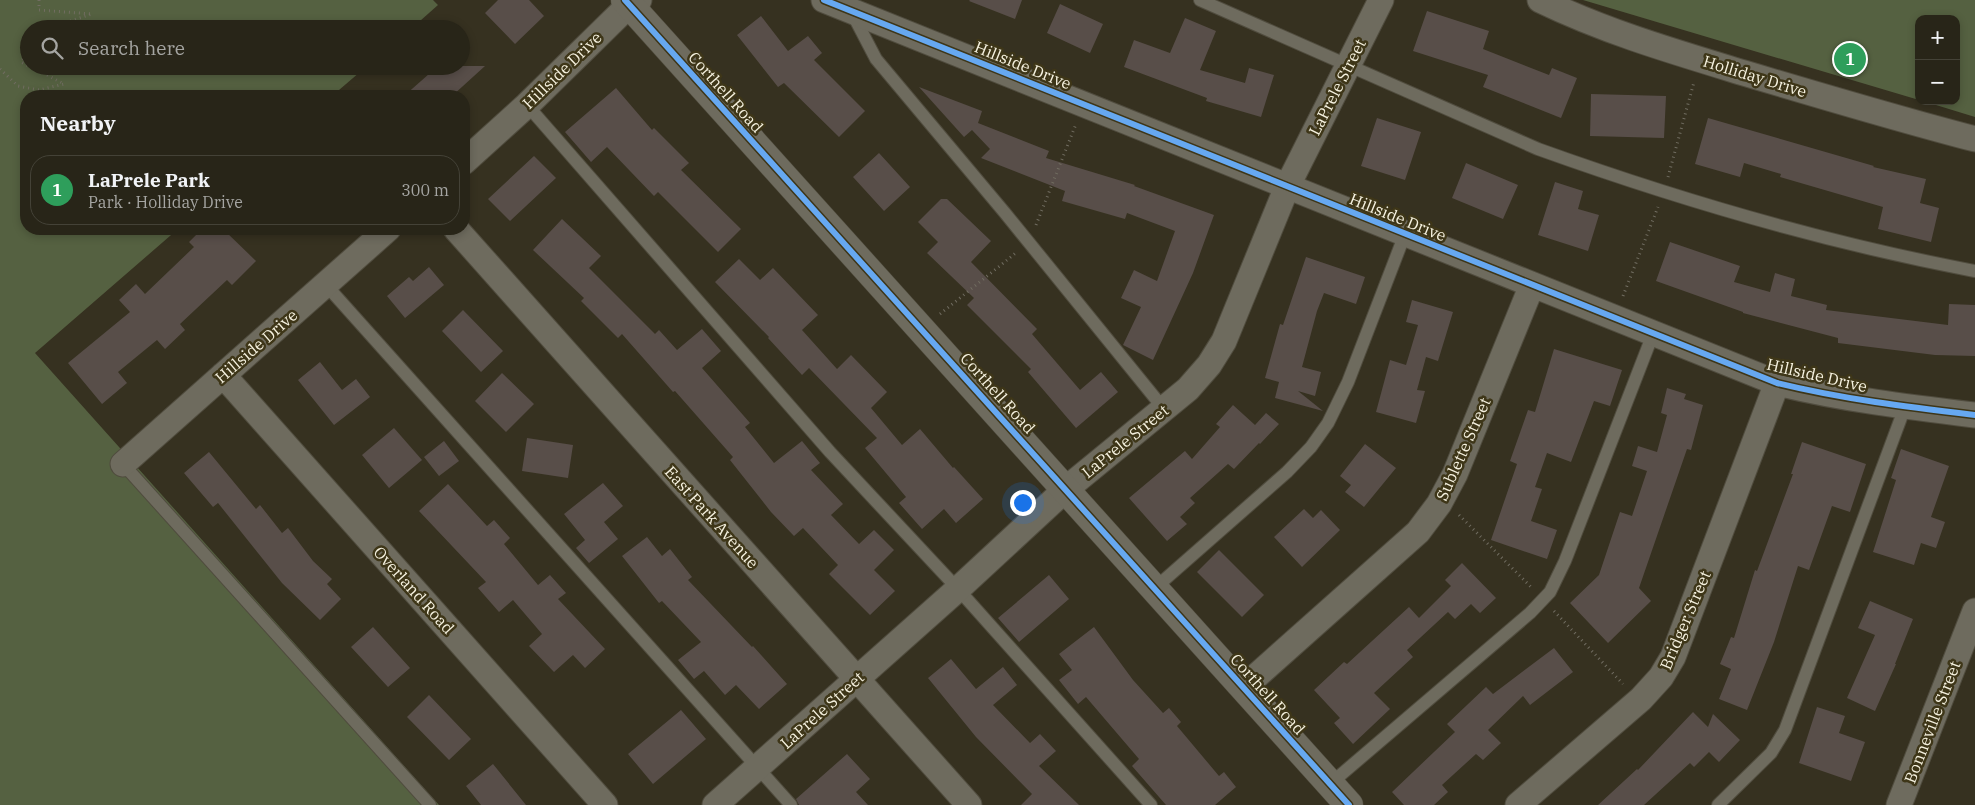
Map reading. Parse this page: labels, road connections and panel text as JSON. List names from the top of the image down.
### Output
{
  "streets": {
    "street": [
      "Hillside Drive",
      "Holliday Drive",
      "LaPrele Street",
      "Corthell Road",
      "Sublette Street",
      "East Park Avenue",
      "Overland Road",
      "Bridger Street",
      "Bonneville Street"
    ]
  },
  "crossings": [
    ["Hillside Drive", "LaPrele Street"],
    ["Hillside Drive", "Corthell Road"],
    ["Hillside Drive", "Sublette Street"],
    ["Hillside Drive", "Overland Road"],
    ["Hillside Drive", "Bridger Street"],
    ["LaPrele Street", "Corthell Road"],
    ["LaPrele Street", "East Park Avenue"],
    ["Corthell Road", "Sublette Street"]
  ],
  "page": {
    "map_buttons": ["+", "−"],
    "search": "Search here",
    "pins": "1",
    "heading": "Nearby",
    "list": [
      {
        "mark": "1",
        "name": "LaPrele Park",
        "note": "Park · Holliday Drive",
        "value": "300 m"
      }
    ]
  }
}
